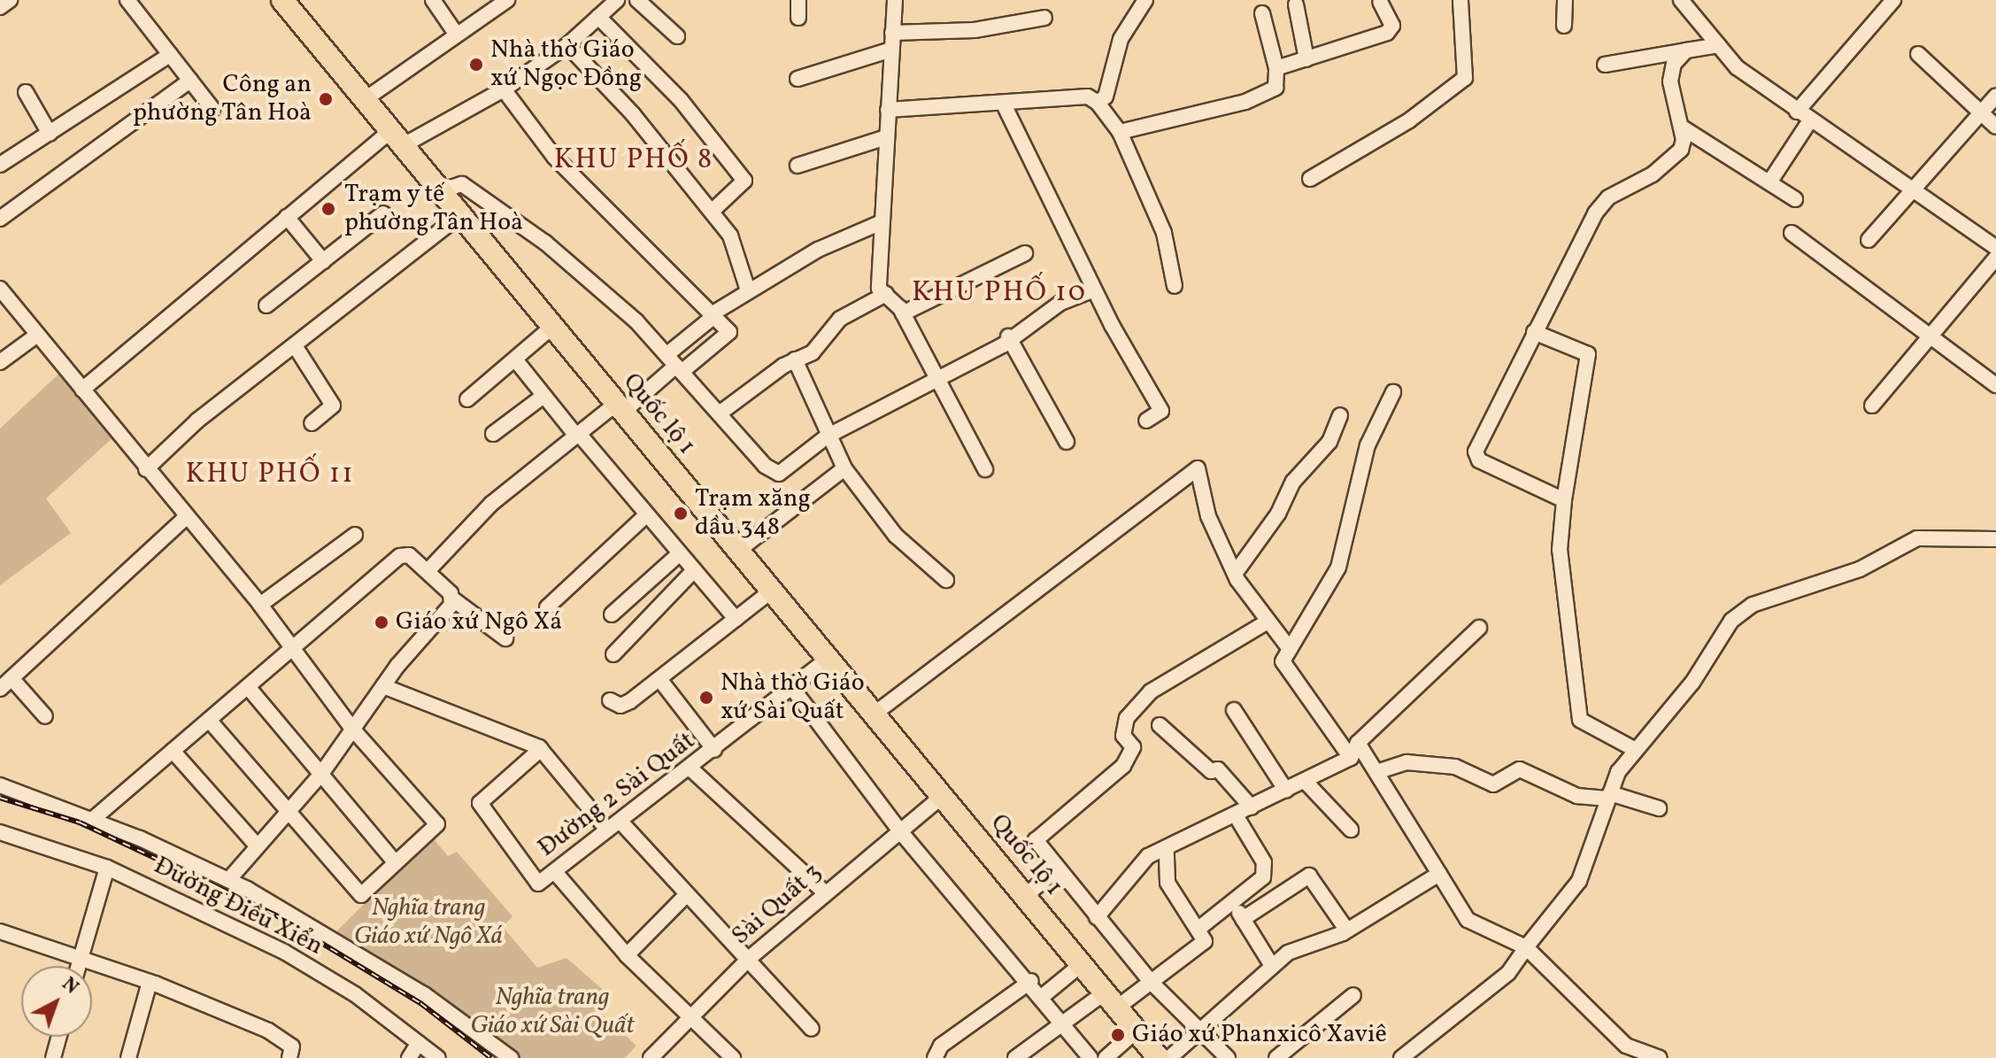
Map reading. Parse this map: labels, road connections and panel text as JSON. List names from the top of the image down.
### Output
{
  "streets": {
    "highway": ["Quốc lộ 1"],
    "street": ["Đường 2 Sài Quất", "Sài Quất 3", "Đường Điều Xiển"]
  },
  "crossings": [
    ["Quốc lộ 1", "Đường 2 Sài Quất"],
    ["Quốc lộ 1", "Sài Quất 3"]
  ],
  "districts": ["KHU PHỐ 8", "KHU PHỐ 10", "KHU PHỐ 11"],
  "parks": ["Nghĩa trang Giáo xứ Ngô Xá", "Nghĩa trang Giáo xứ Sài Quất"],
  "places": [
    "Nhà thờ Giáo xứ Ngọc Đồng",
    "Công an phường Tân Hoà",
    "Trạm y tế phường Tân Hoà",
    "Trạm xăng dầu 348",
    "Giáo xứ Ngô Xá",
    "Nhà thờ Giáo xứ Sài Quất",
    "Giáo xứ Phanxicô Xaviê"
  ],
  "north": "top right"
}
